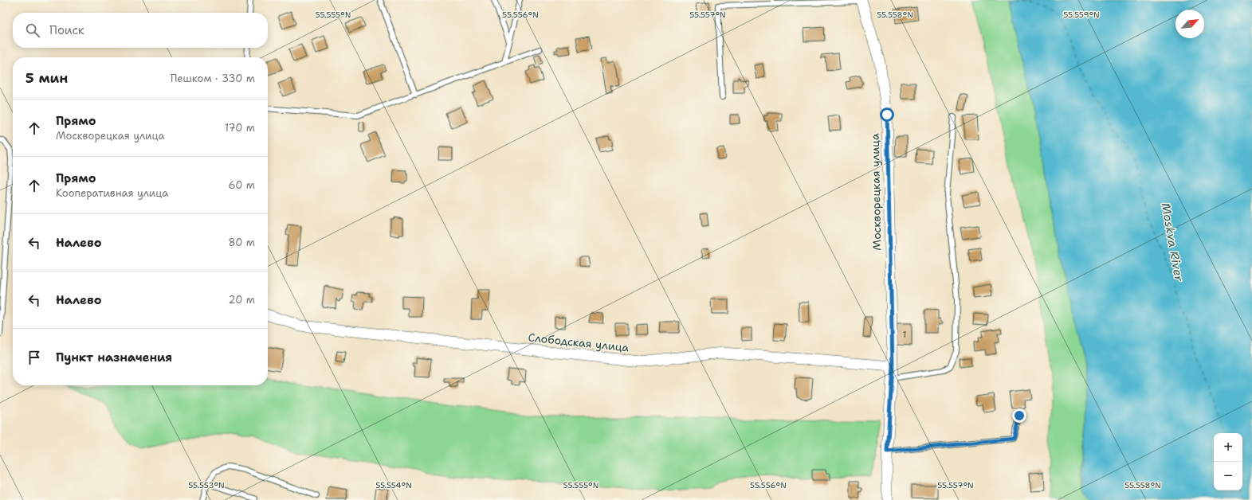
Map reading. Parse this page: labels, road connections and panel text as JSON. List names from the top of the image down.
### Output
{
  "streets": {
    "street": ["Москворецкая улица", "Слободская улица"]
  },
  "crossings": [
    ["Москворецкая улица", "Слободская улица"]
  ],
  "water": ["Moskva River"],
  "house_numbers": ["1"],
  "north": "top right",
  "page": {
    "search": "Поиск",
    "heading": ["5 мин", "Пешком · 330 m"],
    "list": [
      ["Прямо", "Москворецкая улица", "170 m"],
      ["Прямо", "Кооперативная улица", "60 m"],
      ["Налево", "80 m"],
      ["Налево", "20 m"],
      "Пункт назначения"
    ],
    "map_buttons": ["+", "−"]
  },
  "coordinates": [
    "55.555°N",
    "55.556°N",
    "55.557°N",
    "55.558°N",
    "55.559°N",
    "55.553°N",
    "55.554°N"
  ]
}
